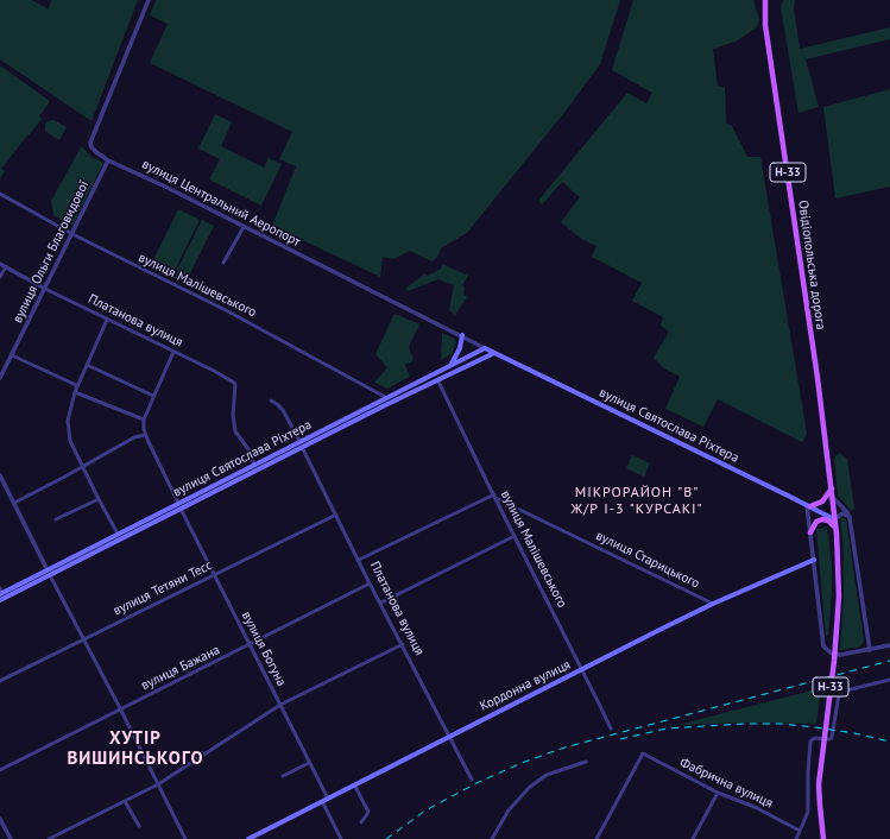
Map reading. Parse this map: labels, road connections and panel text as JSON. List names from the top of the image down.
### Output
{
  "streets": {
    "main road": [
      "Н-33",
      "Овідіопольська дорога",
      "вулиця Святослава Ріхтера",
      "Кордонна вулиця"
    ],
    "street": [
      "вулиця Центральний Аеропорт",
      "вулиця Ольги Благовидової",
      "вулиця Малішевського",
      "Платанова вулиця",
      "вулиця Старицького",
      "вулиця Тетяни Тесс",
      "вулиця Богуна",
      "вулиця Бажана",
      "Фабрична вулиця"
    ]
  },
  "crossings": [
    ["Н-33", "Овідіопольська дорога"],
    ["вулиця Центральний Аеропорт", "вулиця Ольги Благовидової"],
    ["вулиця Центральний Аеропорт", "вулиця Святослава Ріхтера"],
    ["вулиця Ольги Благовидової", "вулиця Малішевського"],
    ["вулиця Ольги Благовидової", "Платанова вулиця"],
    ["Овідіопольська дорога", "вулиця Святослава Ріхтера"],
    ["вулиця Малішевського", "вулиця Святослава Ріхтера"],
    ["вулиця Малішевського", "вулиця Старицького"],
    ["вулиця Малішевського", "Кордонна вулиця"],
    ["Платанова вулиця", "вулиця Святослава Ріхтера"],
    ["Платанова вулиця", "вулиця Тетяни Тесс"],
    ["Платанова вулиця", "вулиця Бажана"],
    ["Платанова вулиця", "Кордонна вулиця"],
    ["вулиця Святослава Ріхтера", "вулиця Богуна"],
    ["вулиця Старицького", "Кордонна вулиця"],
    ["вулиця Тетяни Тесс", "вулиця Богуна"],
    ["вулиця Богуна", "вулиця Бажана"],
    ["вулиця Богуна", "Кордонна вулиця"]
  ],
  "districts": ["МІКРОРАЙОН \"В\" Ж/Р I-3 \"КУРСАКІ\"", "ХУТІР ВИШИНСЬКОГО"]
}
